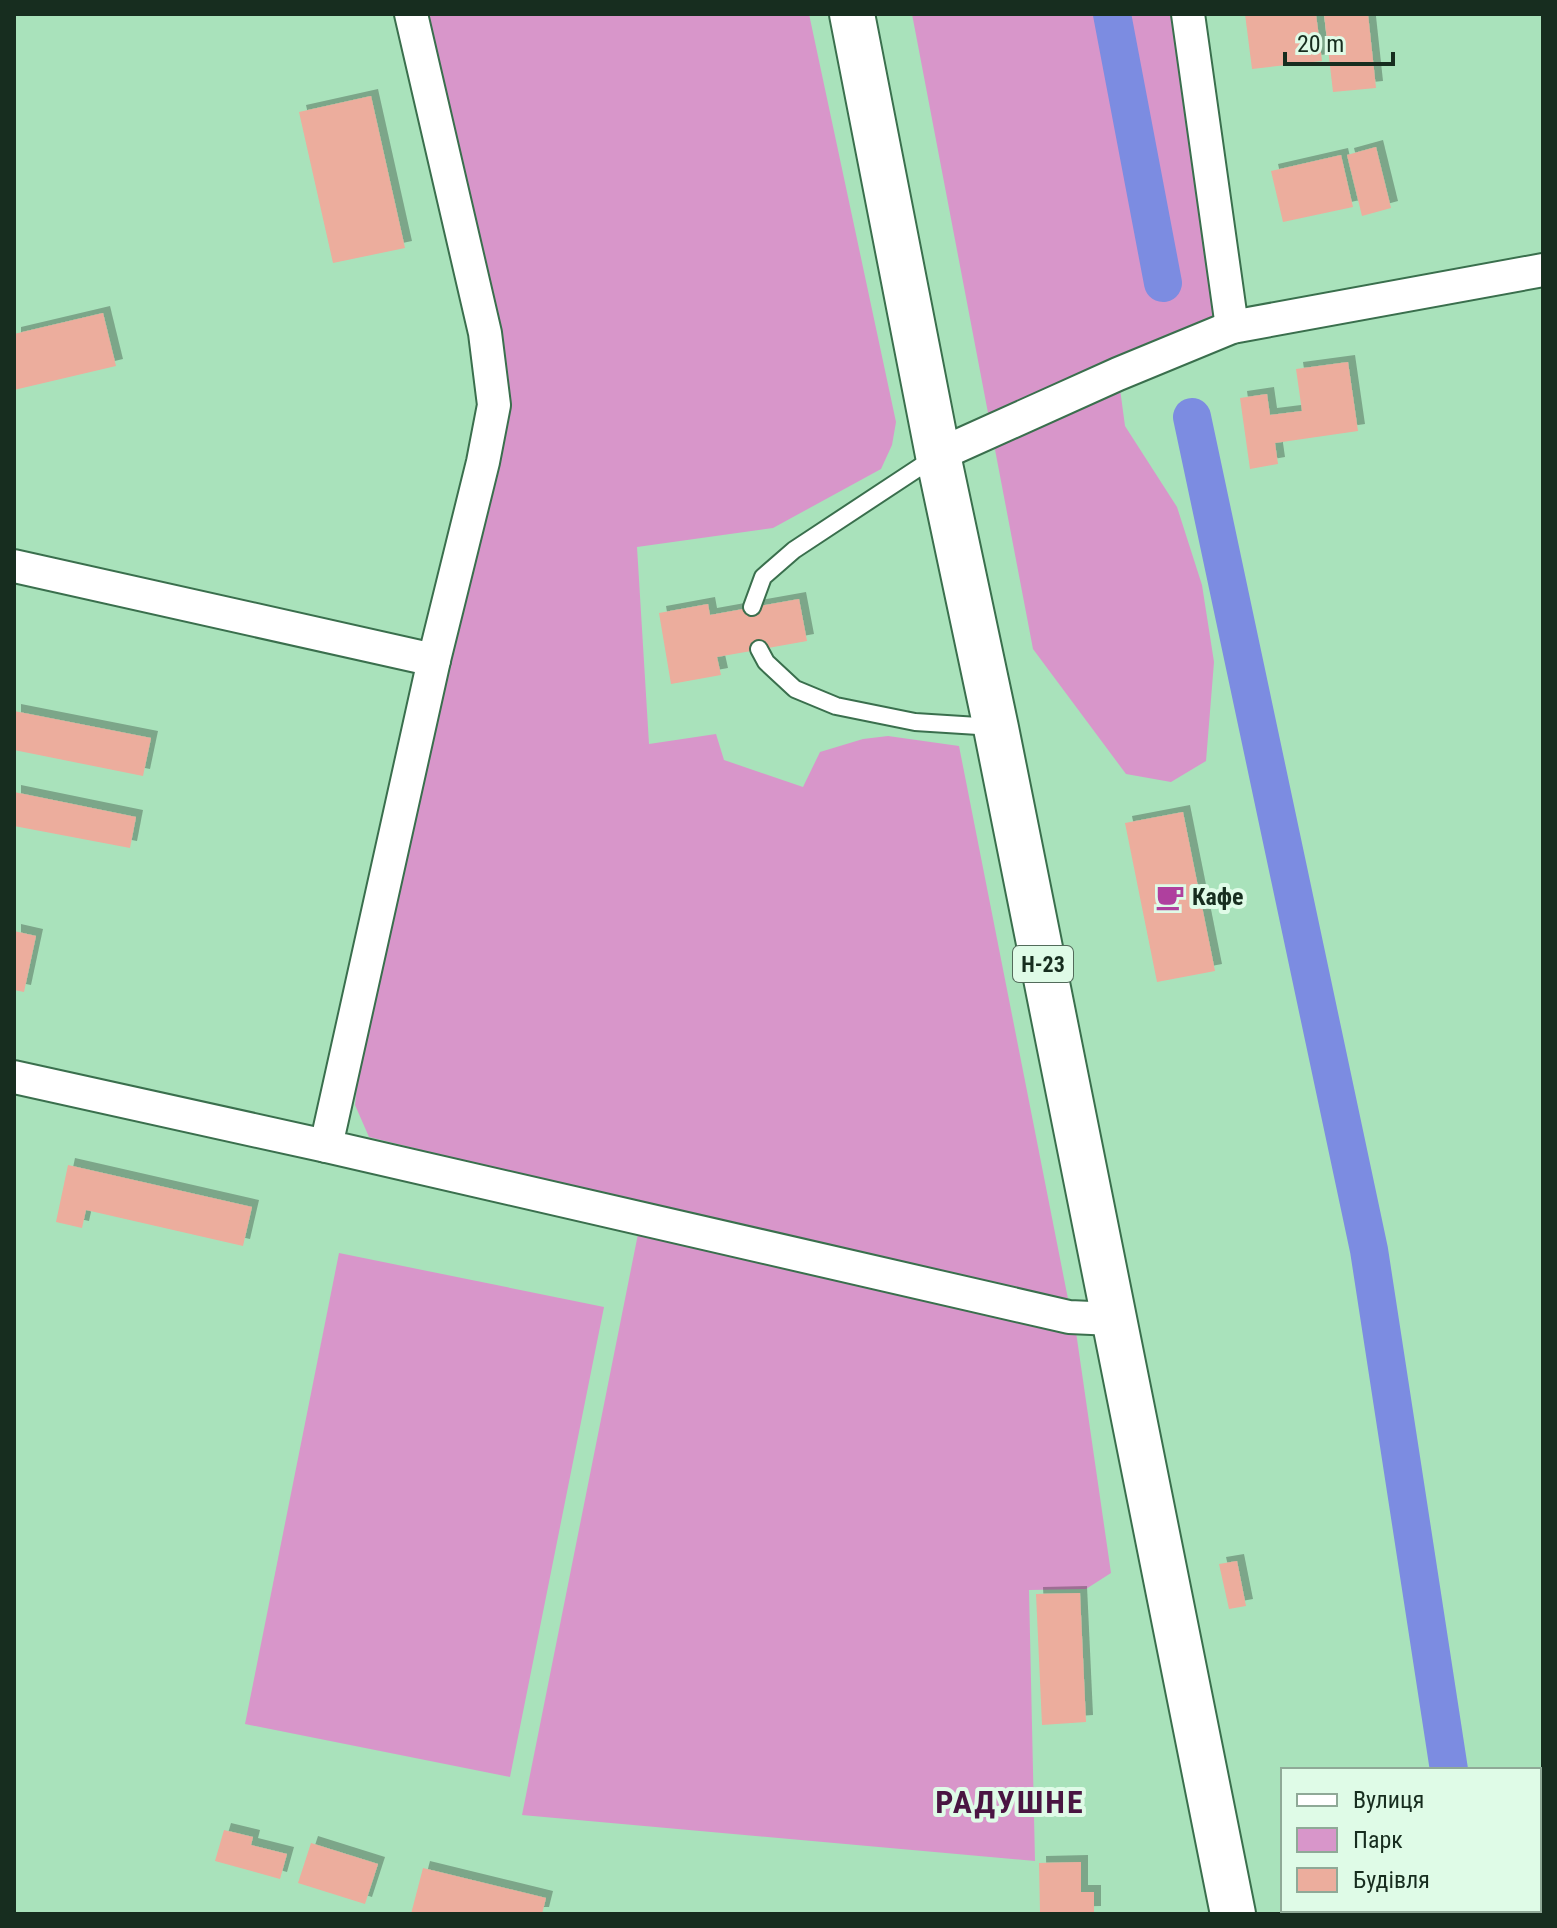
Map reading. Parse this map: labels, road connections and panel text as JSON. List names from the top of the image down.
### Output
{
  "streets": {
    "main road": ["Н-23"]
  },
  "districts": ["РАДУШНЕ"],
  "places": {
    "cafe": ["Кафе"]
  },
  "legend": ["Вулиця", "Парк", "Будівля"],
  "scale_bar": "20 m"
}
